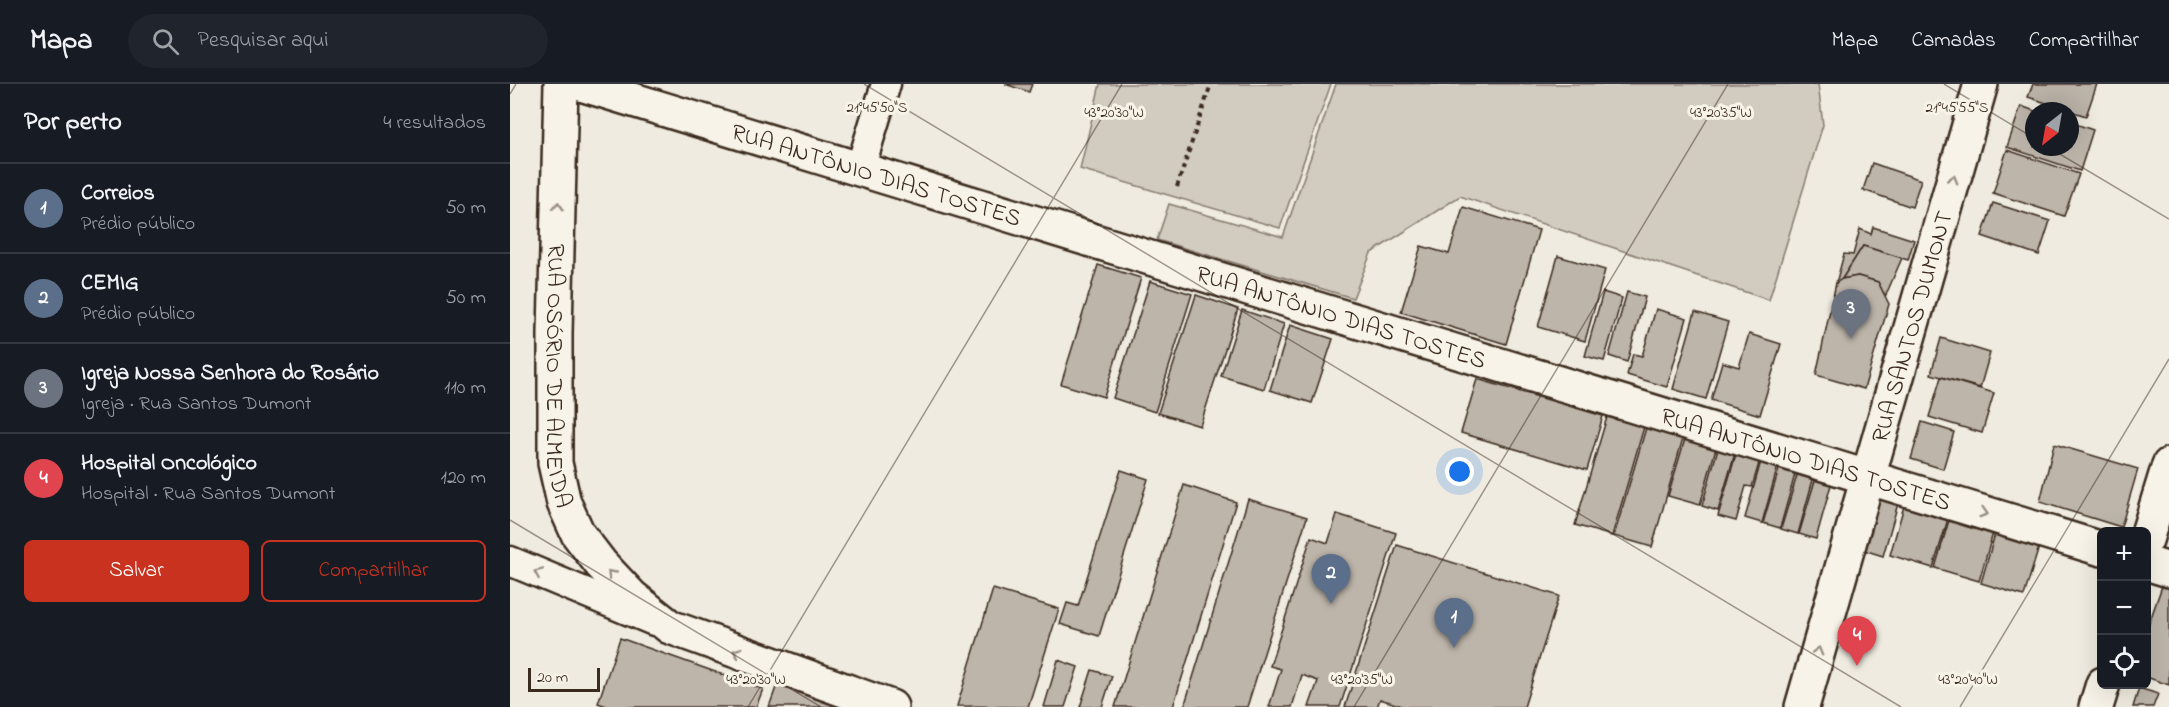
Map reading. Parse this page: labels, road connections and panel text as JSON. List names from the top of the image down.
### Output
{
  "streets": {
    "street": ["RUA ANTÔNIO DIAS TOSTES", "RUA SANTOS DUMONT", "RUA OSÓRIO DE ALMEIDA"]
  },
  "crossings": [
    ["RUA ANTÔNIO DIAS TOSTES", "RUA SANTOS DUMONT"]
  ],
  "one_way": ["RUA SANTOS DUMONT", "RUA OSÓRIO DE ALMEIDA"],
  "scale_bar": "20 m",
  "north": "bottom left",
  "page": {
    "header": "Mapa",
    "search": "Pesquisar aqui",
    "nav": ["Mapa", "Camadas", "Compartilhar"],
    "heading": ["Por perto", "4 resultados"],
    "list": [
      {
        "mark": "1",
        "name": "Correios",
        "note": "Prédio público",
        "value": "50 m"
      },
      {
        "mark": "2",
        "name": "CEMIG",
        "note": "Prédio público",
        "value": "50 m"
      },
      {
        "mark": "3",
        "name": "Igreja Nossa Senhora do Rosário",
        "note": "Igreja · Rua Santos Dumont",
        "value": "110 m"
      },
      {
        "mark": "4",
        "name": "Hospital Oncológico",
        "note": "Hospital · Rua Santos Dumont",
        "value": "120 m"
      }
    ],
    "pins": [
      "3",
      "2",
      "1",
      "4"
    ],
    "buttons": ["Salvar", "Compartilhar"],
    "map_buttons": ["+", "−"],
    "scale": "20 m"
  },
  "coordinates": [
    "21°45'50\"S",
    "21°45'55\"S",
    "43°20'35\"W",
    "43°20'30\"W",
    "43°20'40\"W"
  ]
}
